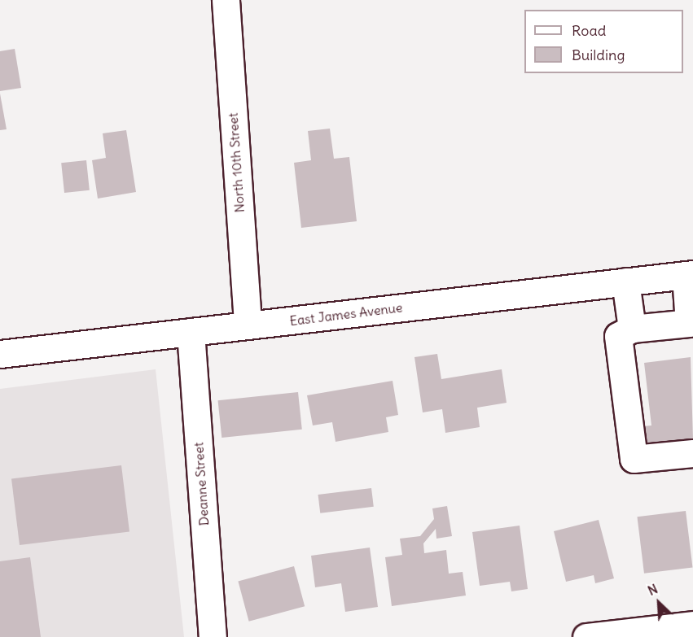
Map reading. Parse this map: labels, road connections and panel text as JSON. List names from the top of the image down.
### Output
{
  "streets": {
    "street": ["North 10th Street", "East James Avenue", "Deanne Street"]
  },
  "crossings": [
    ["North 10th Street", "East James Avenue"],
    ["East James Avenue", "Deanne Street"]
  ],
  "legend": ["Road", "Building"],
  "north": "top left"
}
